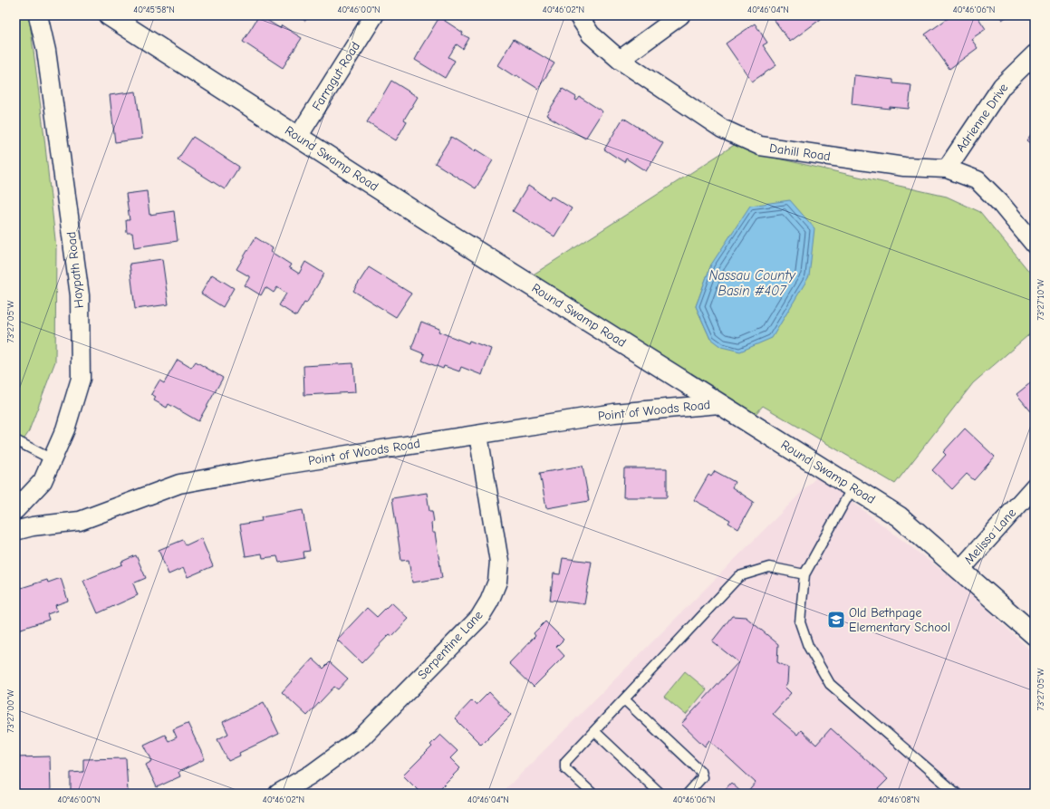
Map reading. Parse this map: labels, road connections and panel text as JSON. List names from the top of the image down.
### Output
{
  "streets": {
    "main road": ["Round Swamp Road"],
    "street": [
      "Farragut Road",
      "Adrienne Drive",
      "Dahill Road",
      "Haypath Road",
      "Point of Woods Road",
      "Melissa Lane",
      "Serpentine Lane"
    ]
  },
  "crossings": [
    ["Farragut Road", "Round Swamp Road"],
    ["Adrienne Drive", "Dahill Road"],
    ["Round Swamp Road", "Point of Woods Road"],
    ["Round Swamp Road", "Melissa Lane"],
    ["Point of Woods Road", "Serpentine Lane"]
  ],
  "water": ["Nassau County Basin #407"],
  "places": {
    "school or university": ["Old Bethpage Elementary School"]
  },
  "coordinates": [
    "40°45'58\"N",
    "40°46'00\"N",
    "40°46'02\"N",
    "40°46'04\"N",
    "40°46'06\"N",
    "73°27'10\"W",
    "73°27'05\"W",
    "73°27'00\"W",
    "40°46'08\"N"
  ]
}
